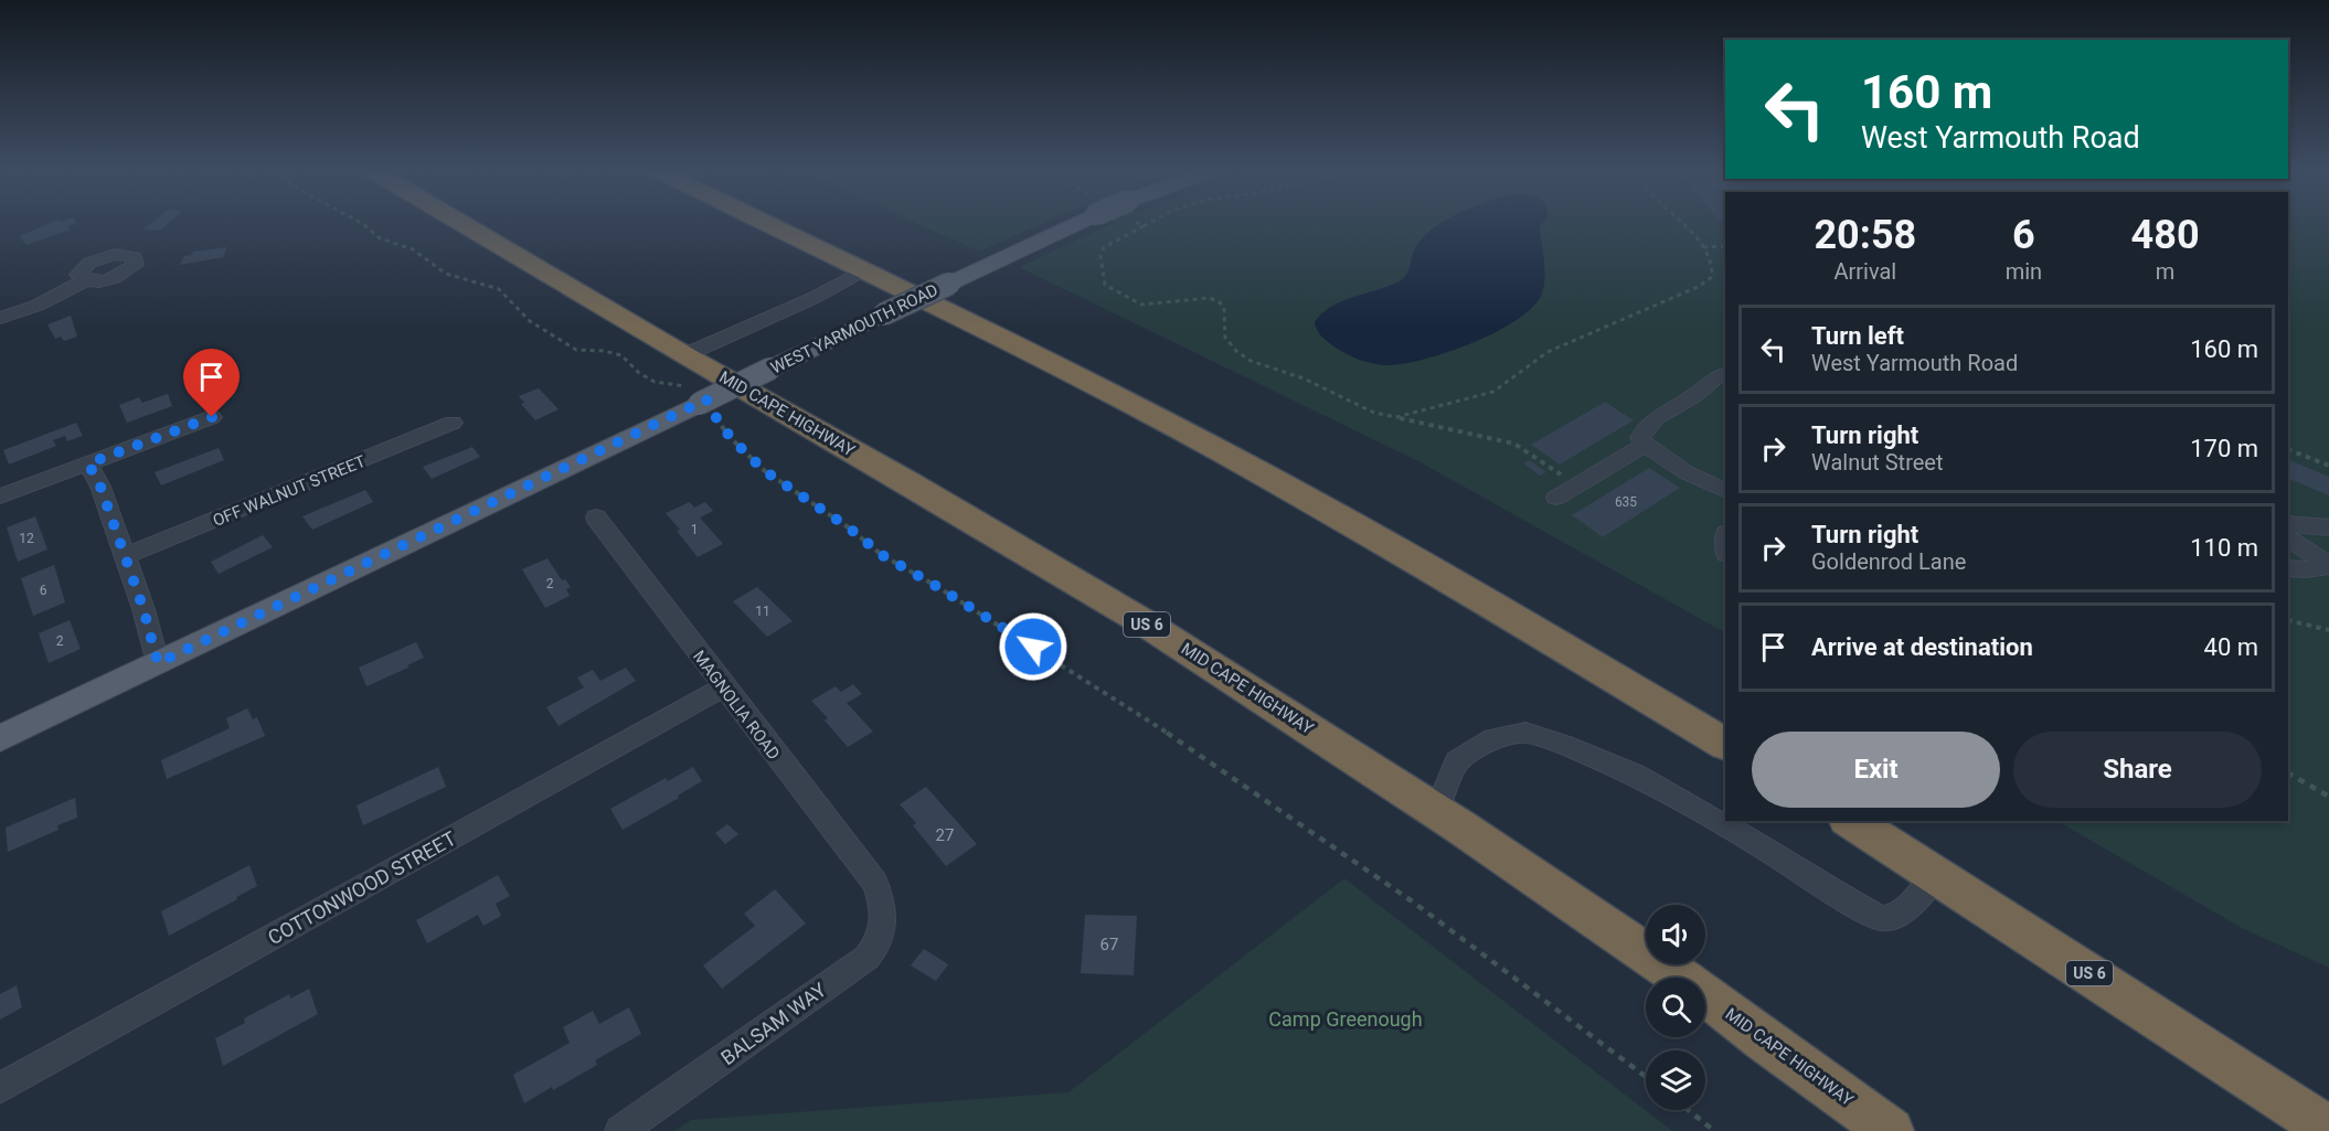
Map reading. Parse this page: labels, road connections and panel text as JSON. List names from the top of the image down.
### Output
{
  "streets": {
    "highway": ["MID CAPE HIGHWAY", "US 6"],
    "main road": ["WEST YARMOUTH ROAD"],
    "street": [
      "OFF WALNUT STREET",
      "MAGNOLIA ROAD",
      "COTTONWOOD STREET",
      "BALSAM WAY"
    ]
  },
  "crossings": [
    ["MAGNOLIA ROAD", "COTTONWOOD STREET"],
    ["MAGNOLIA ROAD", "BALSAM WAY"]
  ],
  "parks": ["Camp Greenough"],
  "house_numbers": [
    "635",
    "1",
    "12",
    "2",
    "6",
    "11",
    "2",
    "27",
    "67"
  ],
  "page": {
    "turn": ["160 m", "West Yarmouth Road"],
    "eta": [
      "20:58",
      "Arrival",
      "6",
      "min",
      "480",
      "m"
    ],
    "list": [
      {
        "name": "Turn left",
        "note": "West Yarmouth Road",
        "value": "160 m"
      },
      {
        "name": "Turn right",
        "note": "Walnut Street",
        "value": "170 m"
      },
      {
        "name": "Turn right",
        "note": "Goldenrod Lane",
        "value": "110 m"
      },
      {
        "name": "Arrive at destination",
        "value": "40 m"
      }
    ],
    "buttons": ["Exit", "Share"]
  }
}
